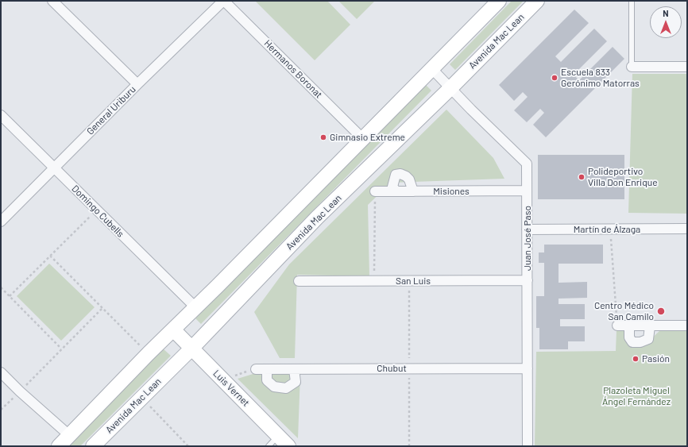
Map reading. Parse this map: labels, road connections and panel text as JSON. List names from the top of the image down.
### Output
{
  "streets": {
    "main road": ["Avenida Mac Lean", "Luis Vernet"],
    "street": [
      "Hermanos Boronat",
      "General Uriburu",
      "Misiones",
      "Domingo Cubells",
      "Martín de Álzaga",
      "Juan José Paso",
      "San Luis",
      "Chubut"
    ]
  },
  "crossings": [
    ["Avenida Mac Lean", "Juan José Paso"],
    ["Avenida Mac Lean", "Luis Vernet"],
    ["Hermanos Boronat", "General Uriburu"],
    ["General Uriburu", "Domingo Cubells"],
    ["Misiones", "Juan José Paso"],
    ["Martín de Álzaga", "Juan José Paso"],
    ["Juan José Paso", "San Luis"],
    ["Juan José Paso", "Chubut"]
  ],
  "parks": ["Plazoleta Miguel Ángel Fernández"],
  "places": [
    "Escuela 833 Gerónimo Matorras",
    "Gimnasio Extreme",
    "Polideportivo Villa Don Enrique",
    "Centro Médico San Camilo",
    "Pasión"
  ],
  "north": "top"
}
